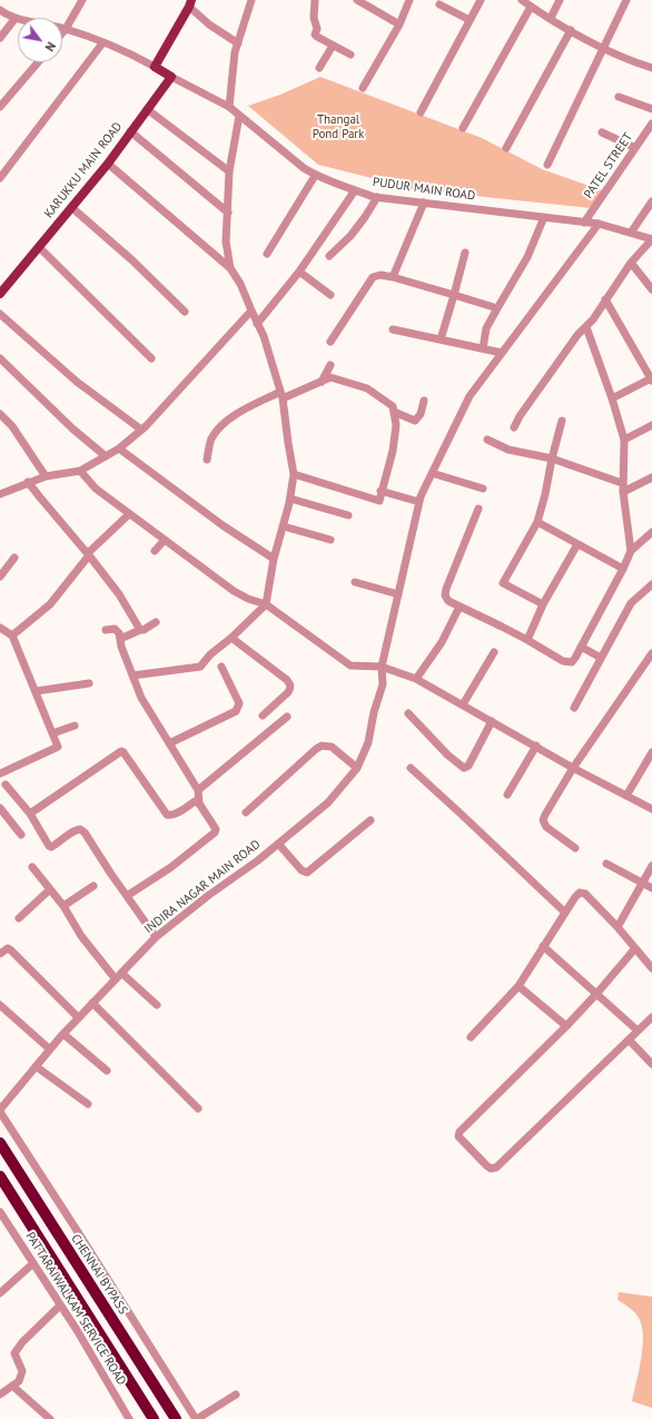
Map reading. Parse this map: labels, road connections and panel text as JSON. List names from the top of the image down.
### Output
{
  "streets": {
    "highway": ["CHENNAI BYPASS"],
    "main road": ["KARUKKU MAIN ROAD"],
    "street": [
      "PATEL STREET",
      "PUDUR MAIN ROAD",
      "INDIRA NAGAR MAIN ROAD",
      "PATTARAIWALKAM SERVICE ROAD"
    ]
  },
  "crossings": [
    ["PATEL STREET", "PUDUR MAIN ROAD"],
    ["KARUKKU MAIN ROAD", "PUDUR MAIN ROAD"],
    ["PUDUR MAIN ROAD", "INDIRA NAGAR MAIN ROAD"]
  ],
  "parks": ["Thangal Pond Park"],
  "north": "bottom right"
}
